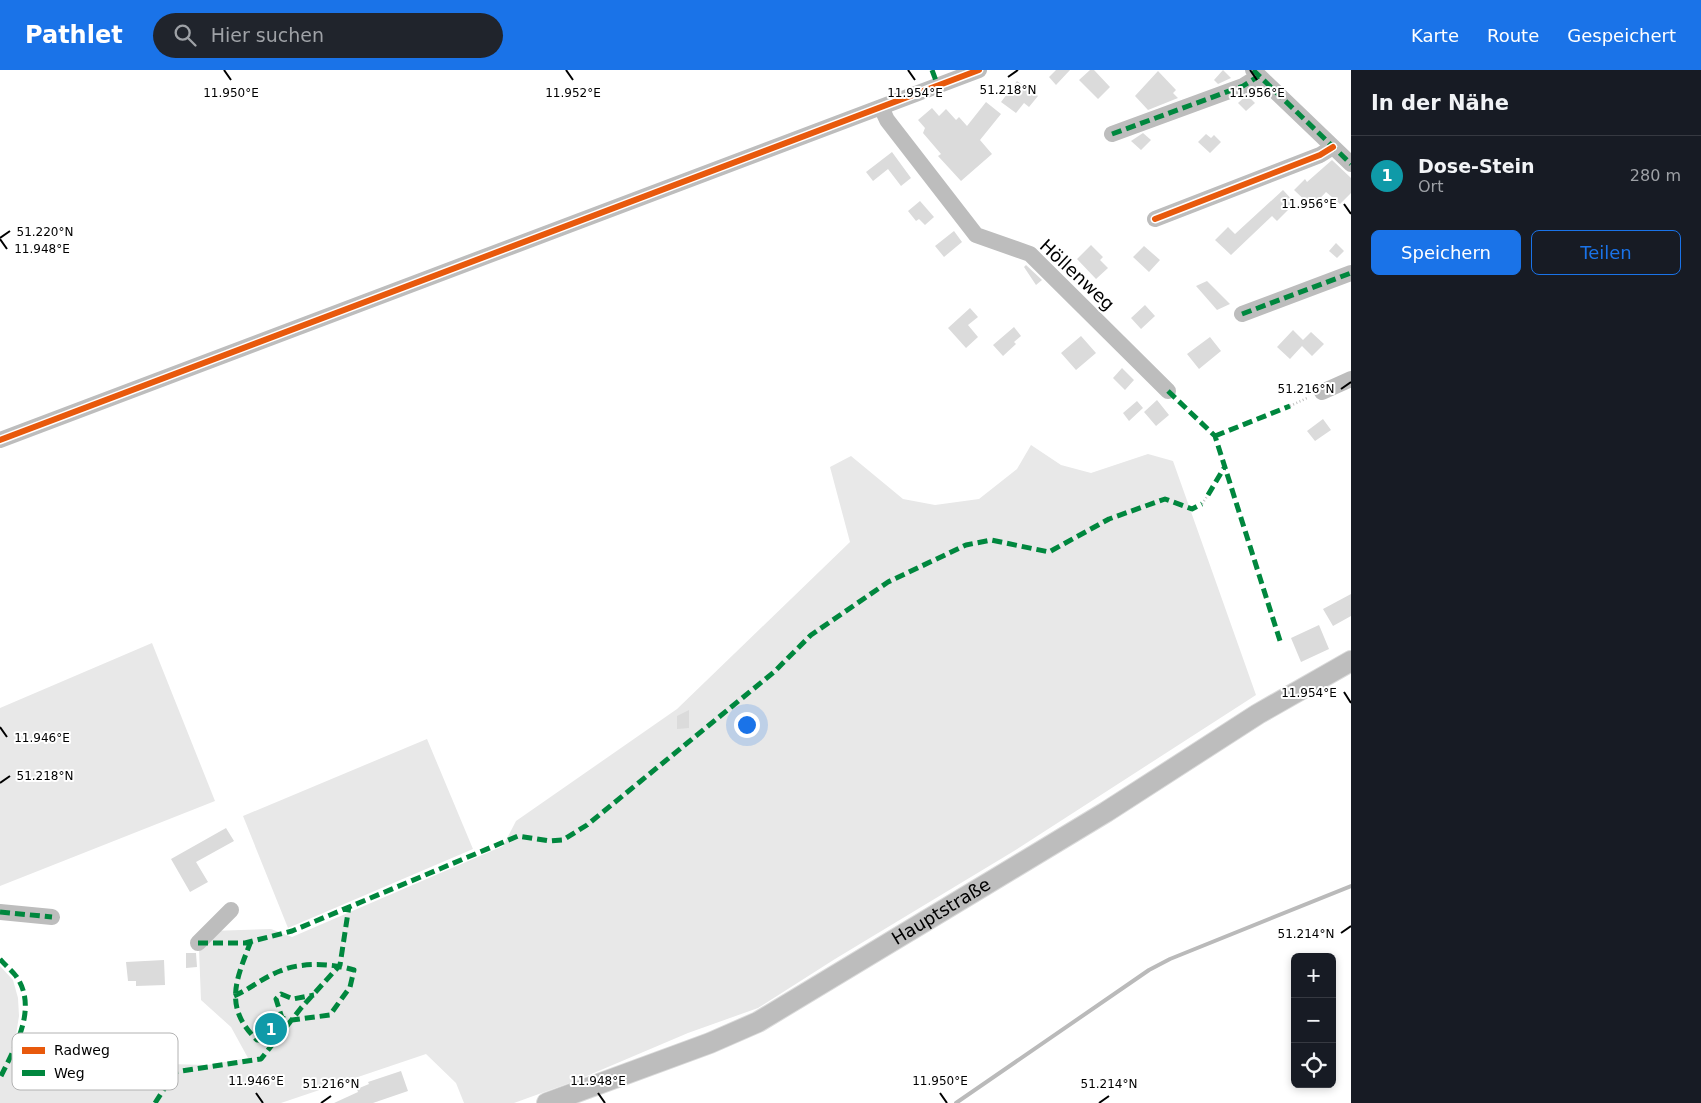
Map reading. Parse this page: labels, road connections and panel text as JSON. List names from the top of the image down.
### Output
{
  "streets": {
    "main road": ["Hauptstraße"],
    "street": ["Höllenweg"]
  },
  "legend": ["Radweg", "Weg"],
  "page": {
    "header": "Pathlet",
    "search": "Hier suchen",
    "nav": ["Karte", "Route", "Gespeichert"],
    "heading": "In der Nähe",
    "list": [
      {
        "mark": "1",
        "name": "Dose-Stein",
        "note": "Ort",
        "value": "280 m"
      }
    ],
    "buttons": ["Speichern", "Teilen"],
    "map_buttons": ["+", "−"],
    "pins": "1"
  },
  "coordinates": [
    "51.218°N",
    "11.954°E",
    "11.956°E",
    "11.950°E",
    "11.952°E",
    "51.220°N",
    "11.948°E",
    "51.216°N",
    "11.946°E",
    "51.214°N"
  ]
}
